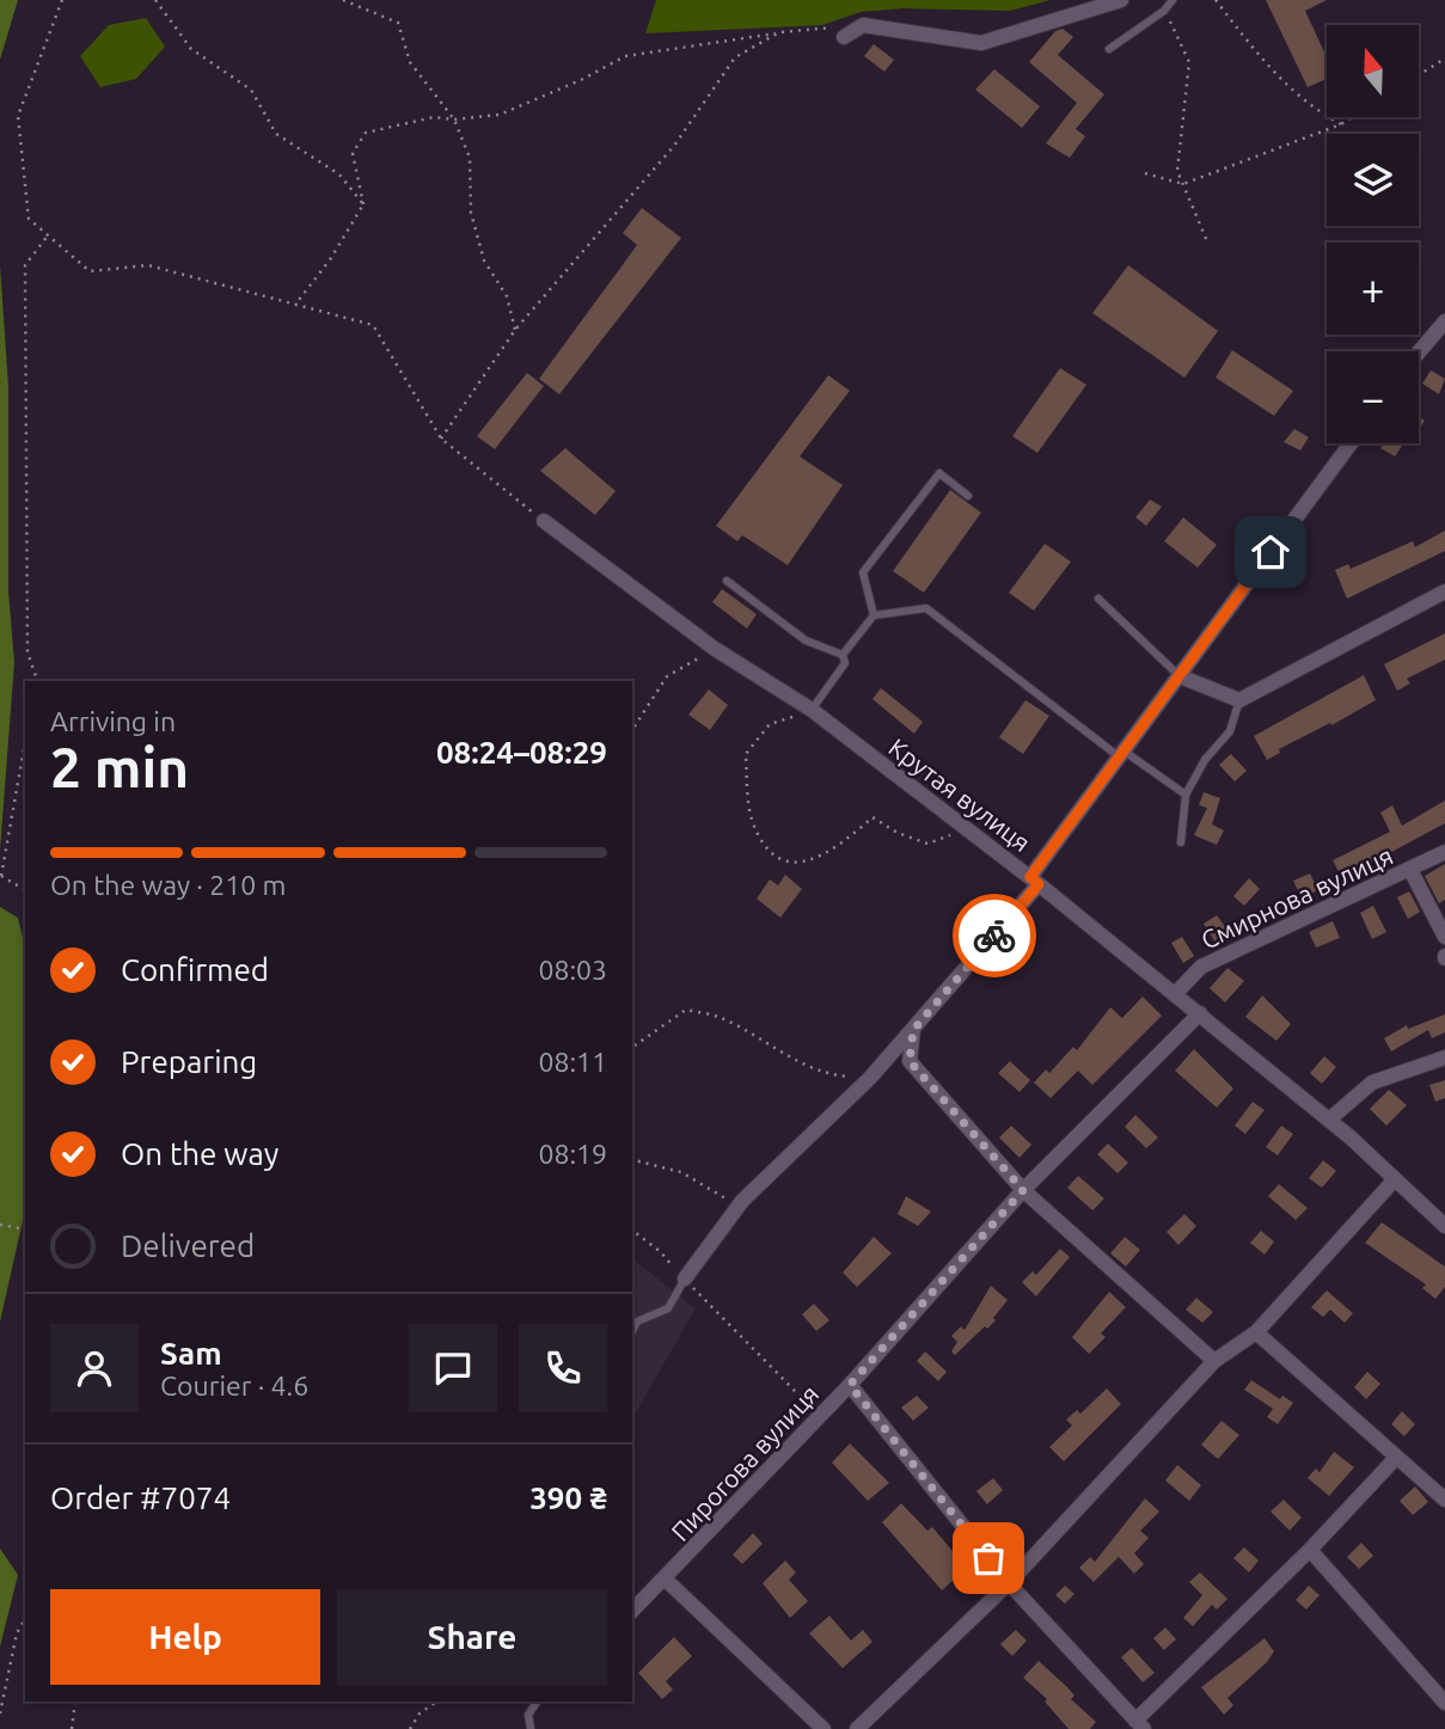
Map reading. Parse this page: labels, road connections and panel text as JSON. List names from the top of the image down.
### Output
{
  "streets": {
    "street": ["Крутая вулиця", "Смирнова вулиця", "Пирогова вулиця"]
  },
  "crossings": [
    ["Крутая вулиця", "Смирнова вулиця"],
    ["Крутая вулиця", "Пирогова вулиця"]
  ],
  "north": "top",
  "page": {
    "map_buttons": ["+", "−"],
    "heading": ["2 min", "Arriving in", "08:24–08:29"],
    "panel": [
      "Sam",
      "Courier · 4.6",
      "Order #7074",
      "390 ₴"
    ],
    "bar": "On the way · 210 m",
    "list": [
      ["Confirmed", "08:03"],
      ["Preparing", "08:11"],
      ["On the way", "08:19"],
      "Delivered"
    ],
    "buttons": ["Help", "Share"]
  }
}
